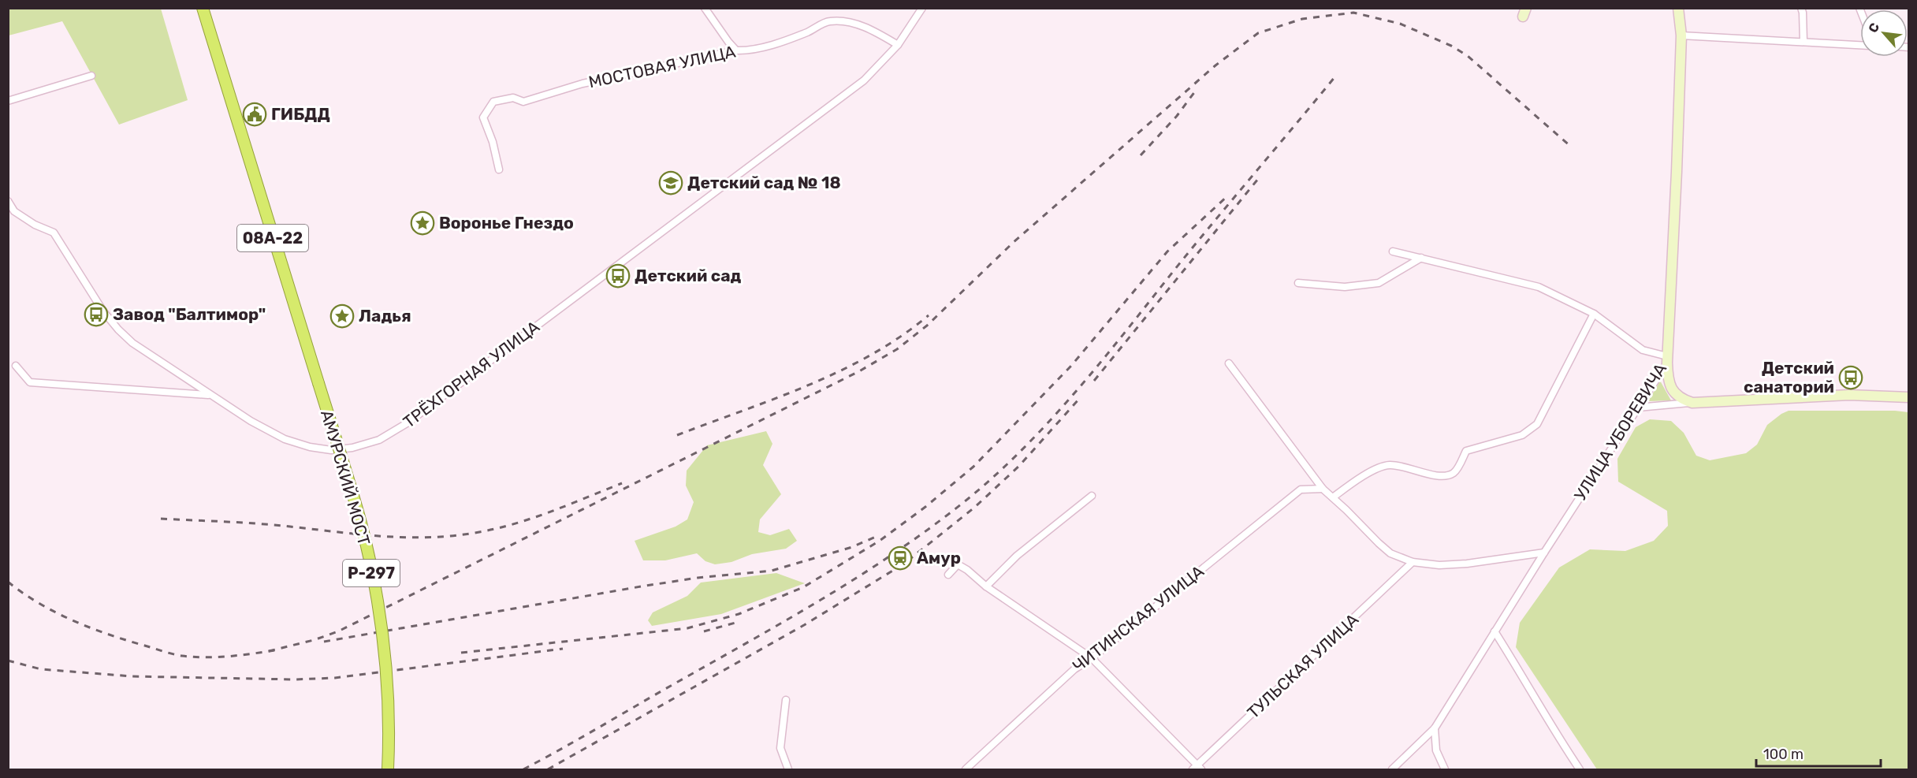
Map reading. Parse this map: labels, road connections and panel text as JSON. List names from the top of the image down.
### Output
{
  "streets": {
    "highway": ["08А-22", "АМУРСКИЙ МОСТ", "Р-297"],
    "main road": ["УЛИЦА УБОРЕВИЧА"],
    "street": [
      "МОСТОВАЯ УЛИЦА",
      "ТРЁХГОРНАЯ УЛИЦА",
      "ЧИТИНСКАЯ УЛИЦА",
      "ТУЛЬСКАЯ УЛИЦА"
    ]
  },
  "crossings": [
    ["МОСТОВАЯ УЛИЦА", "ТРЁХГОРНАЯ УЛИЦА"],
    ["08А-22", "АМУРСКИЙ МОСТ"]
  ],
  "places": {
    "public building": ["ГИБДД"],
    "school or university": ["Детский сад № 18"],
    "place": ["Воронье Гнездо", "Ладья"],
    "bus stop": ["Детский сад", "Завод \"Балтимор\"", "Детский санаторий"],
    "station": ["Амур"]
  },
  "scale_bar": "100 m",
  "north": "top left"
}
